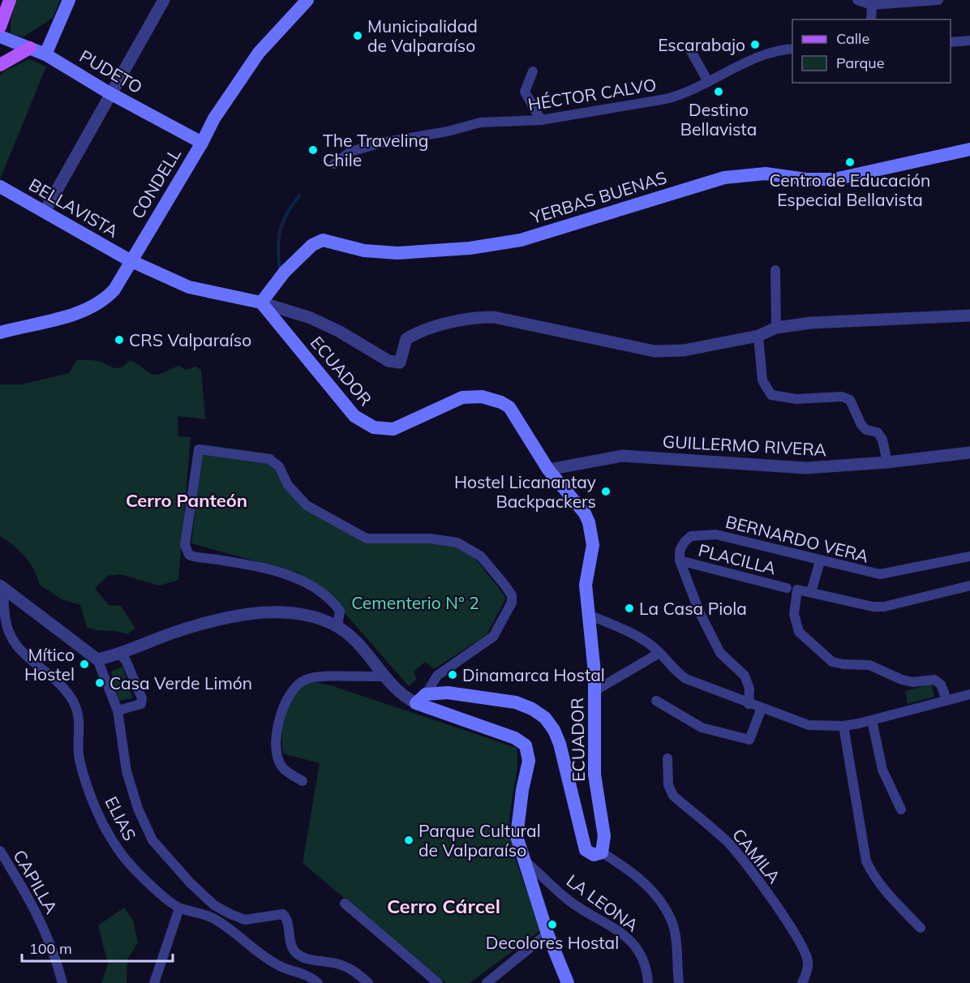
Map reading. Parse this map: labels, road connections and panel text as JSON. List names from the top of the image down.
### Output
{
  "streets": {
    "main road": [
      "PUDETO",
      "CONDELL",
      "YERBAS BUENAS",
      "BELLAVISTA",
      "ECUADOR"
    ],
    "street": [
      "HÉCTOR CALVO",
      "GUILLERMO RIVERA",
      "BERNARDO VERA",
      "PLACILLA",
      "ELIAS",
      "CAMILA",
      "CAPILLA",
      "LA LEONA"
    ]
  },
  "crossings": [
    ["PUDETO", "CONDELL"],
    ["CONDELL", "BELLAVISTA"],
    ["YERBAS BUENAS", "BELLAVISTA"],
    ["YERBAS BUENAS", "ECUADOR"],
    ["BELLAVISTA", "ECUADOR"],
    ["ECUADOR", "GUILLERMO RIVERA"],
    ["BERNARDO VERA", "PLACILLA"]
  ],
  "districts": ["Cerro Panteón", "Cerro Cárcel"],
  "parks": ["Cementerio N° 2"],
  "places": [
    "Municipalidad de Valparaíso",
    "Escarabajo",
    "Destino Bellavista",
    "The Traveling Chile",
    "Centro de Educación Especial Bellavista",
    "CRS Valparaíso",
    "Hostel Licanantay Backpackers",
    "La Casa Piola",
    "Mítico Hostel",
    "Dinamarca Hostal",
    "Casa Verde Limón",
    "Parque Cultural de Valparaíso",
    "Decolores Hostal"
  ],
  "legend": ["Calle", "Parque"],
  "scale_bar": "100 m"
}
